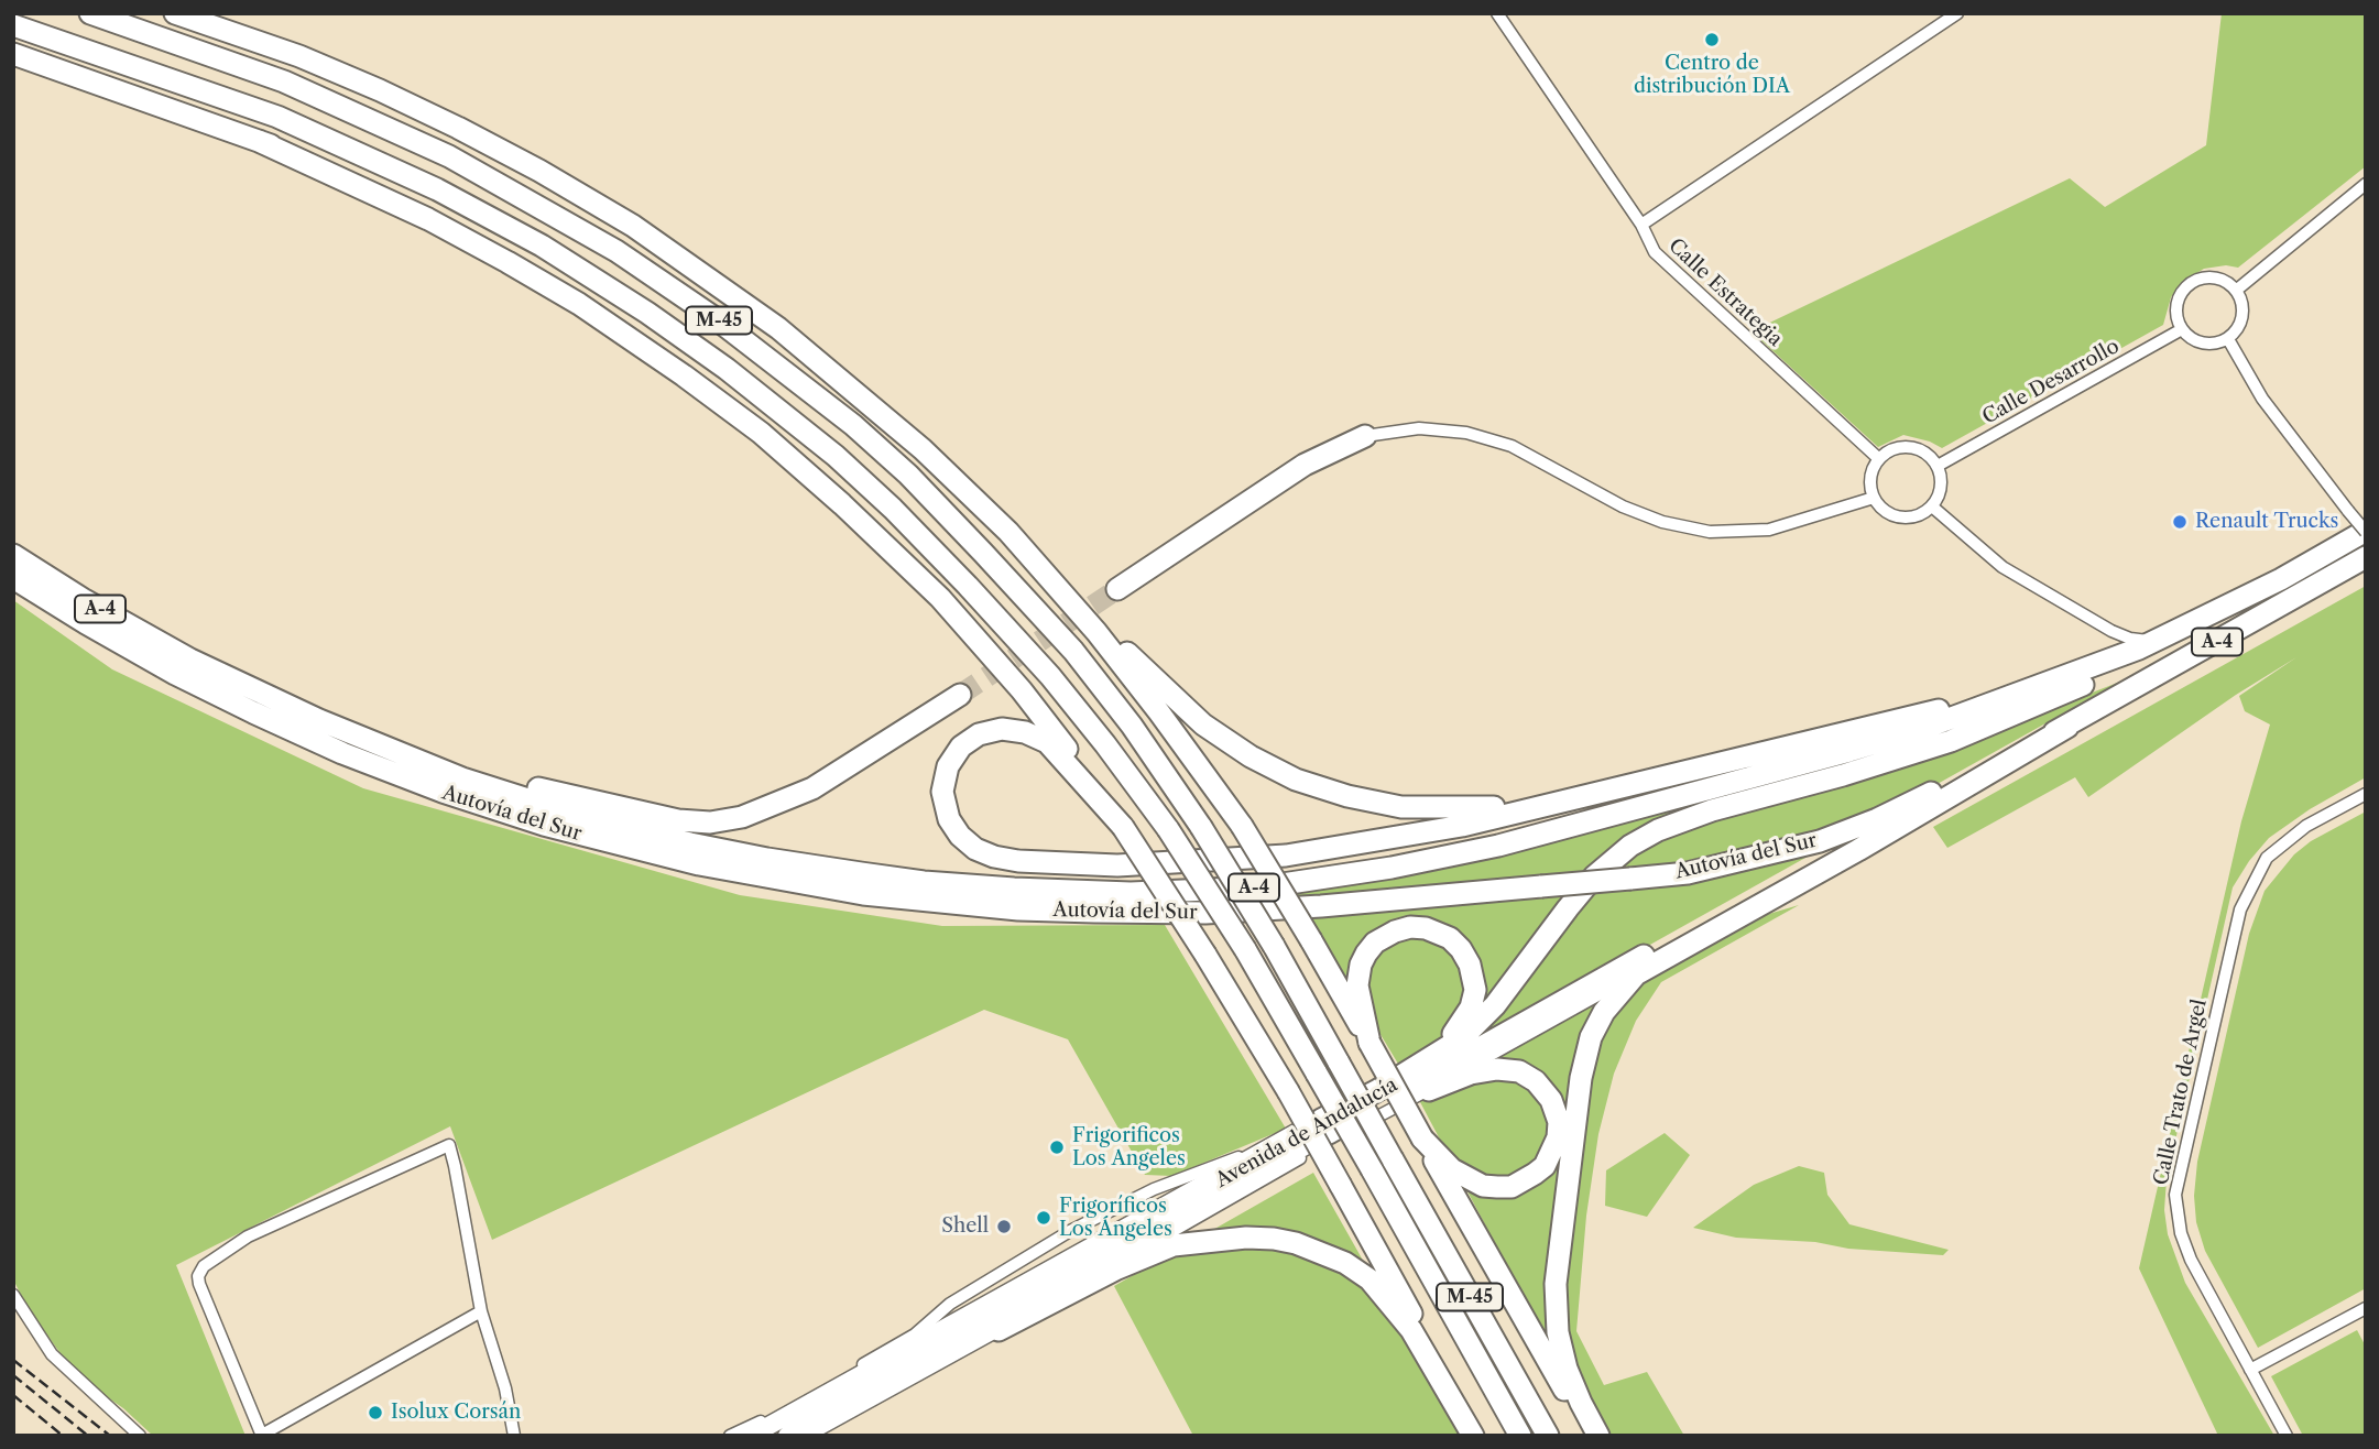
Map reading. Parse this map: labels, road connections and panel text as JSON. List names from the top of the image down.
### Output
{
  "streets": {
    "highway": ["M-45", "A-4", "Autovía del Sur"],
    "main road": ["Avenida de Andalucía"],
    "street": ["Calle Estrategia", "Calle Desarrollo", "Calle Trato de Argel"]
  },
  "crossings": [
    ["Calle Estrategia", "Calle Desarrollo"]
  ],
  "places": [
    "Centro de distribución DIA",
    "Renault Trucks",
    "Frigorificos Los Angeles",
    "Frigoríficos Los Ángeles",
    "Shell",
    "Isolux Corsán"
  ]
}
